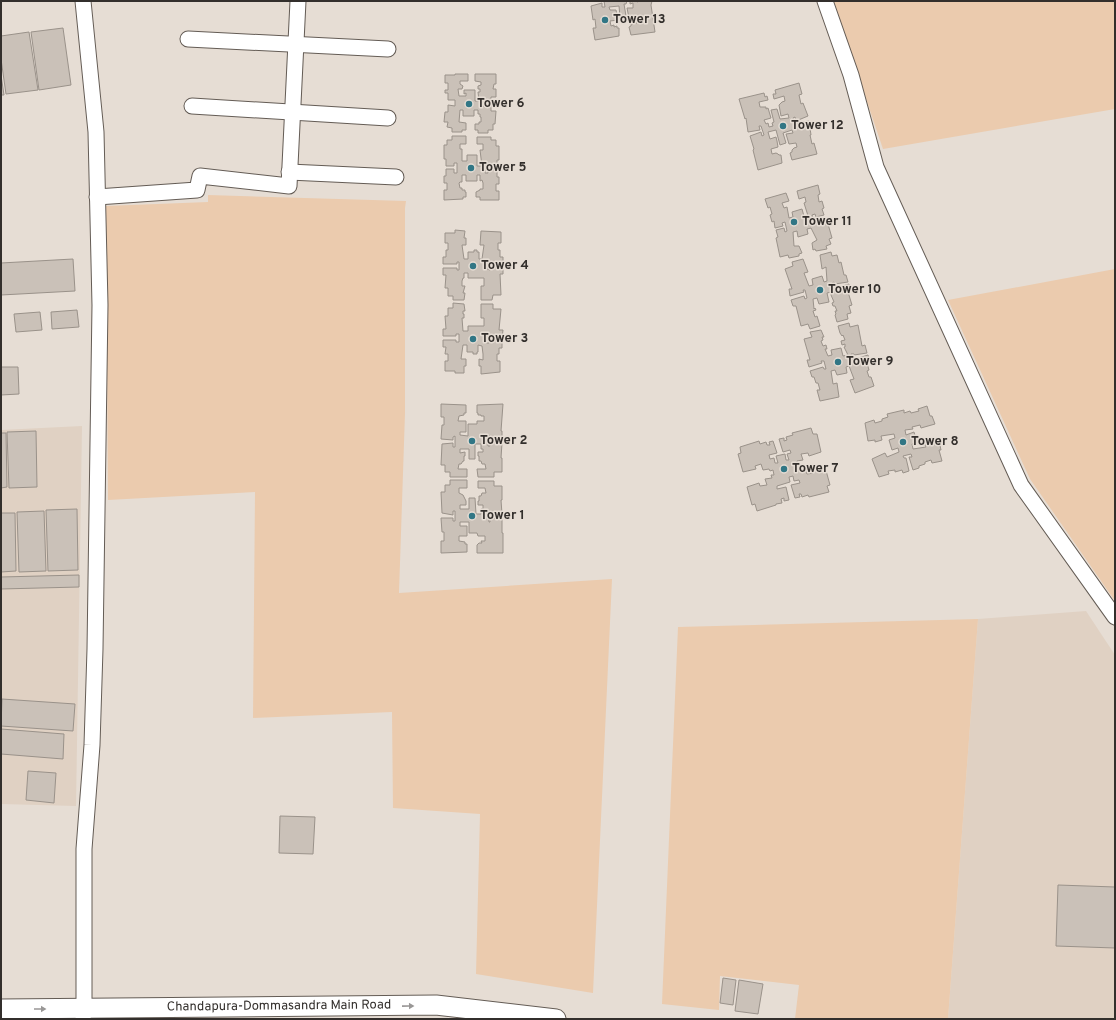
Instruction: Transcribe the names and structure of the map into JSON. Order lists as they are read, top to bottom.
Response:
{
  "streets": {
    "main road": ["Chandapura-Dommasandra Main Road"]
  },
  "one_way": ["Chandapura-Dommasandra Main Road"],
  "places": [
    "Tower 13",
    "Tower 6",
    "Tower 12",
    "Tower 5",
    "Tower 11",
    "Tower 4",
    "Tower 10",
    "Tower 3",
    "Tower 9",
    "Tower 2",
    "Tower 8",
    "Tower 7",
    "Tower 1"
  ]
}
